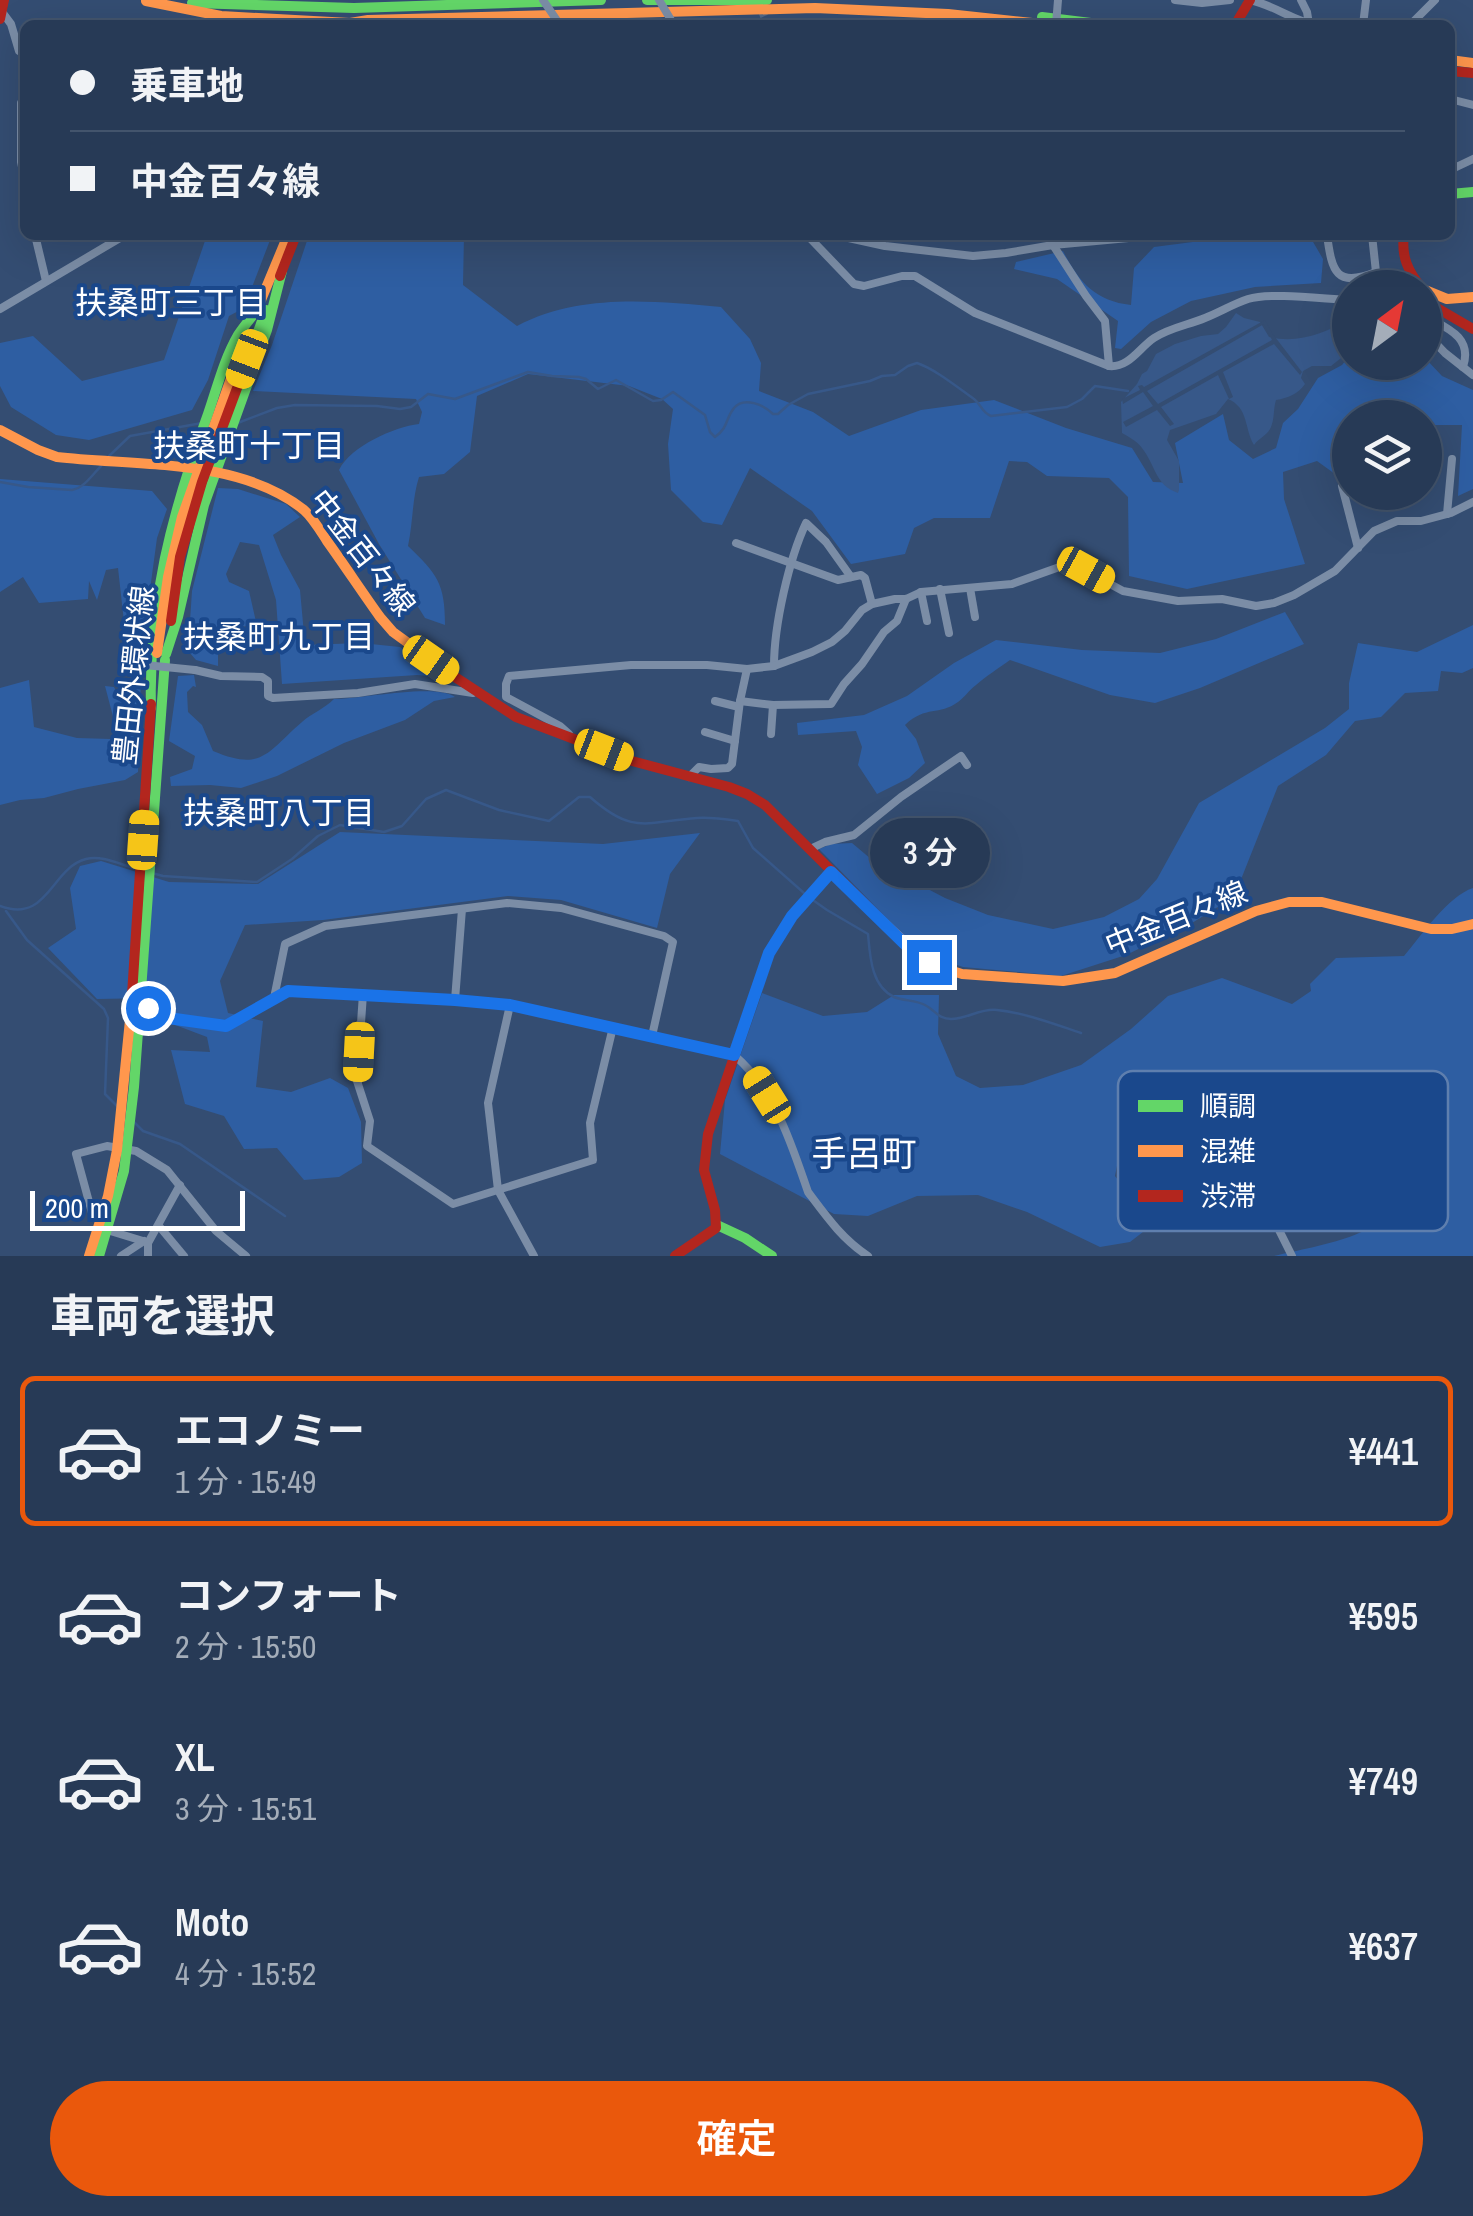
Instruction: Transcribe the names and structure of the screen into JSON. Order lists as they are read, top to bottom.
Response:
{
  "streets": {
    "main road": ["中金百々線", "豊田外環状線"]
  },
  "districts": [
    "扶桑町三丁目",
    "扶桑町十丁目",
    "扶桑町九丁目",
    "扶桑町八丁目",
    "手呂町"
  ],
  "legend": ["順調", "混雑", "渋滞"],
  "scale_bar": "200 m",
  "north": "top right",
  "page": {
    "banner": ["乗車地", "中金百々線"],
    "bubble": "3 分",
    "scale": "200 m",
    "heading": "車両を選択",
    "list": [
      {
        "name": "エコノミー",
        "note": "1 分 · 15:49",
        "value": "¥441"
      },
      {
        "name": "コンフォート",
        "note": "2 分 · 15:50",
        "value": "¥595"
      },
      {
        "name": "XL",
        "note": "3 分 · 15:51",
        "value": "¥749"
      },
      {
        "name": "Moto",
        "note": "4 分 · 15:52",
        "value": "¥637"
      }
    ],
    "buttons": "確定"
  }
}
